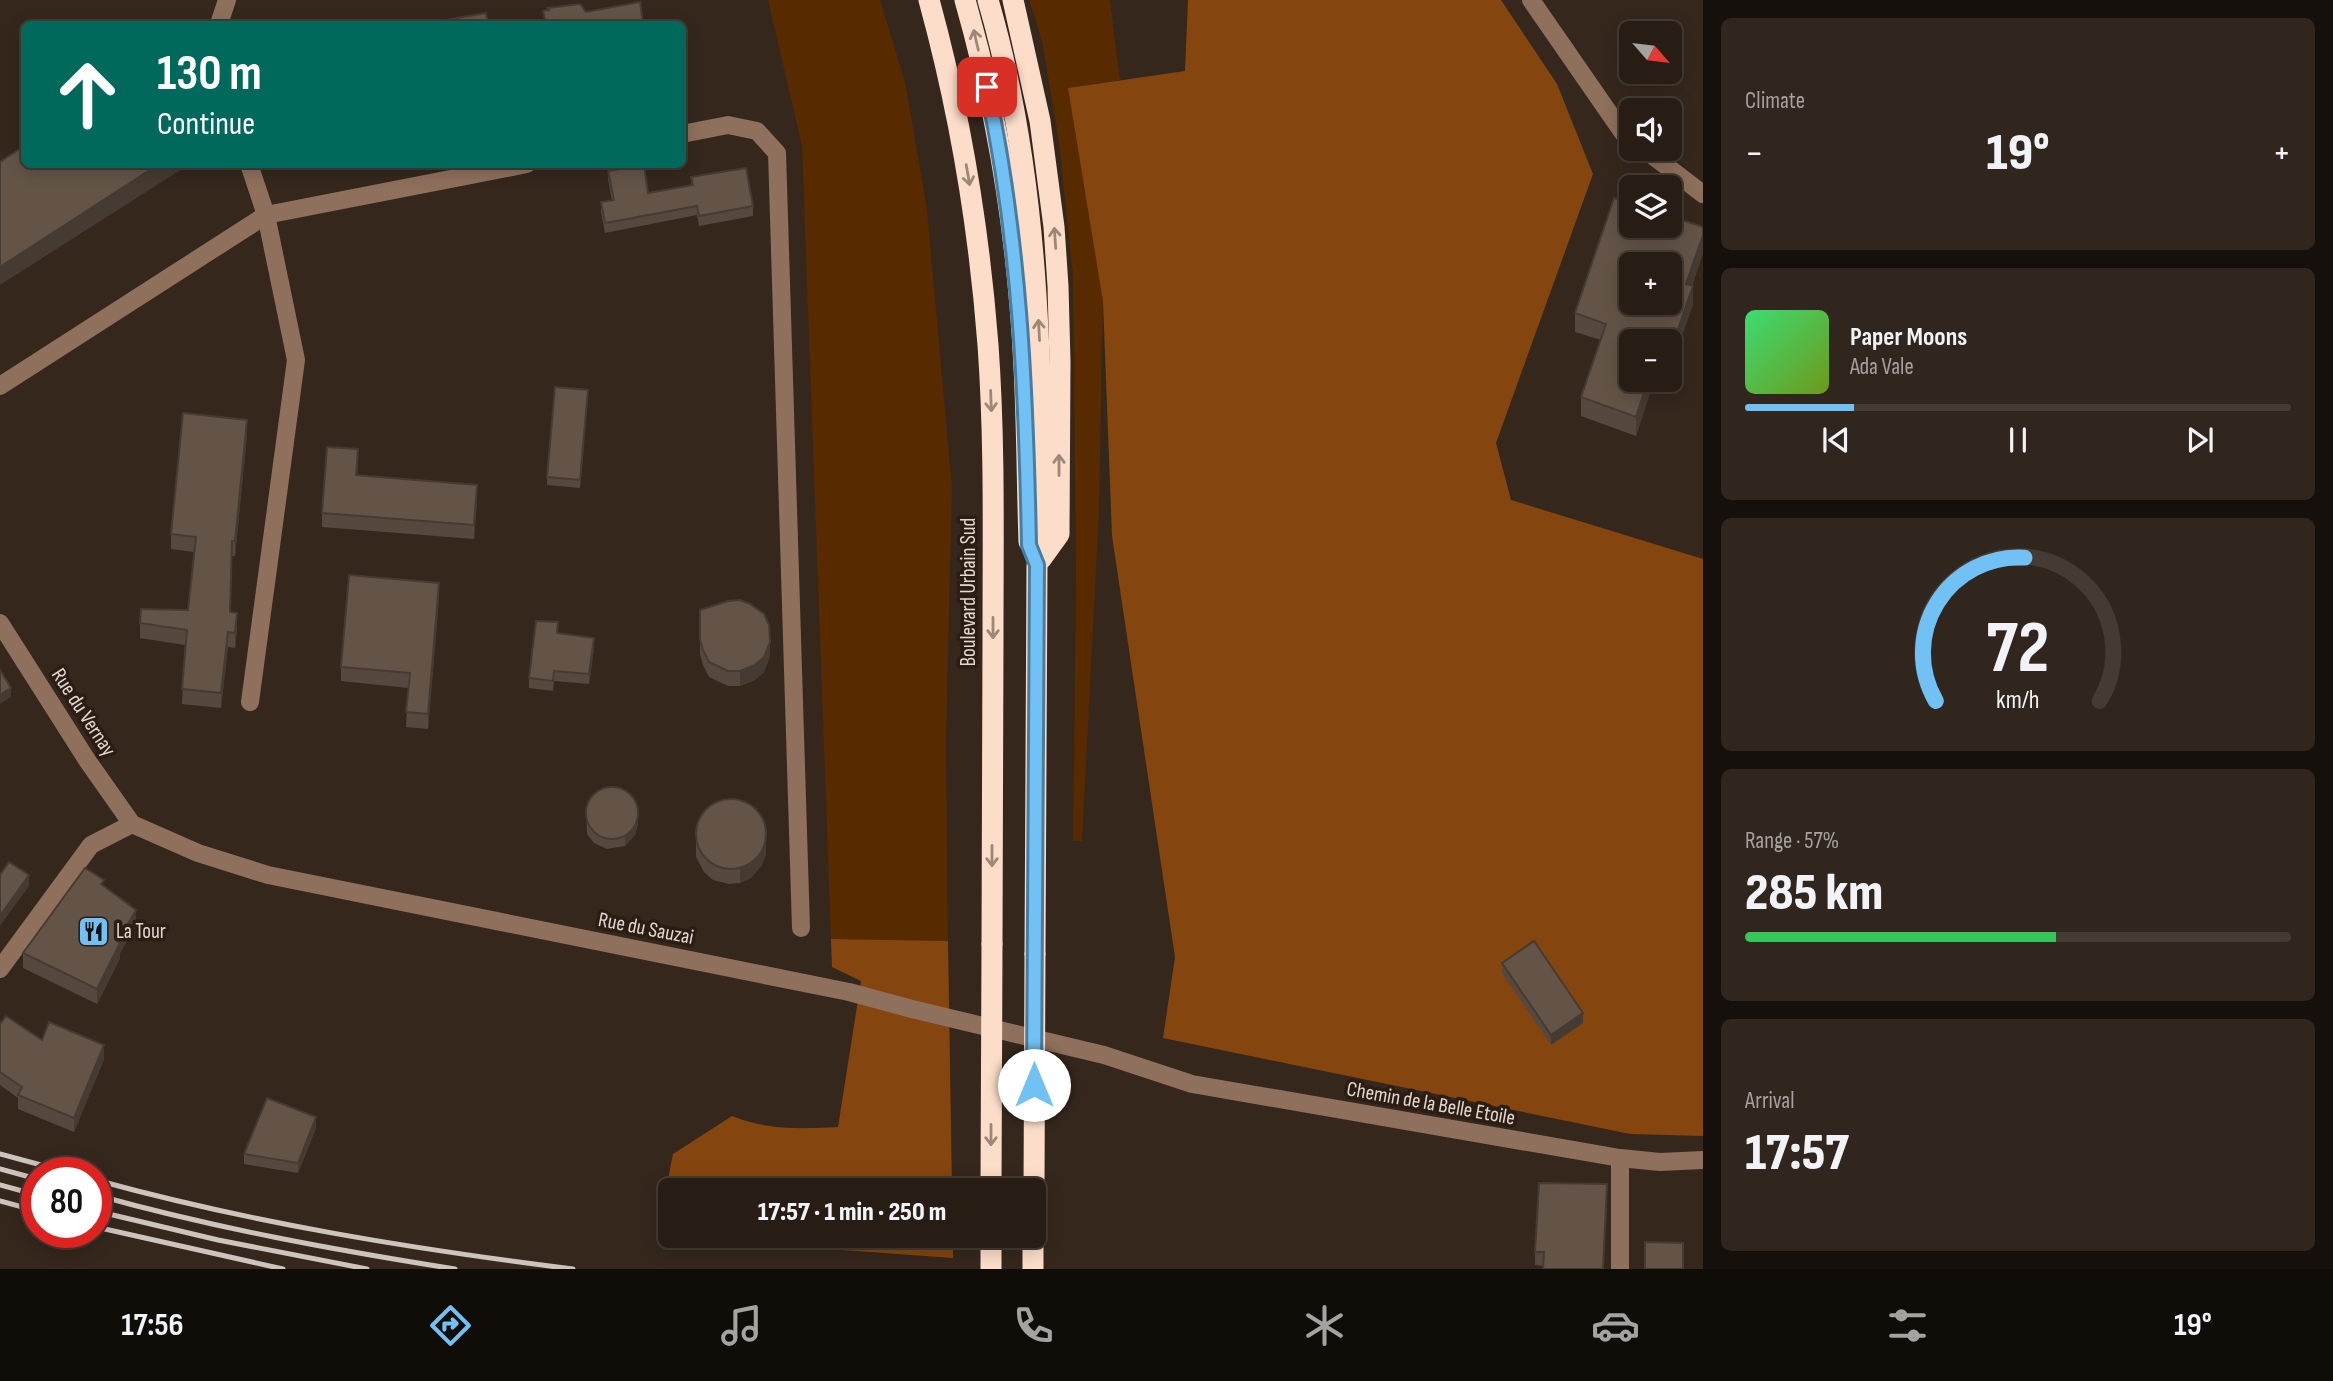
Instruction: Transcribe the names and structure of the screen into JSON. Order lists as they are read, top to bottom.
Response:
{
  "streets": {
    "highway": ["Boulevard Urbain Sud"],
    "street": ["Rue du Vernay", "Rue du Sauzai", "Chemin de la Belle Etoile"]
  },
  "crossings": [
    ["Rue du Vernay", "Rue du Sauzai"],
    ["Rue du Sauzai", "Chemin de la Belle Etoile"]
  ],
  "places": {
    "restaurant": ["La Tour"]
  },
  "north": "bottom right",
  "page": {
    "tile": [
      "Climate",
      ["Range · 57%", "285 km"],
      ["Arrival", "17:57"]
    ],
    "map_buttons": ["+", "−"],
    "turn": ["130 m", "Continue"],
    "heat": ["−", "19°", "+"],
    "song": ["Paper Moons", "Ada Vale"],
    "limit": "80",
    "trip": "17:57 · 1 min · 250 m",
    "tabs": ["17:56", "19°"],
    "gauge": ["72", "km/h"]
  }
}
